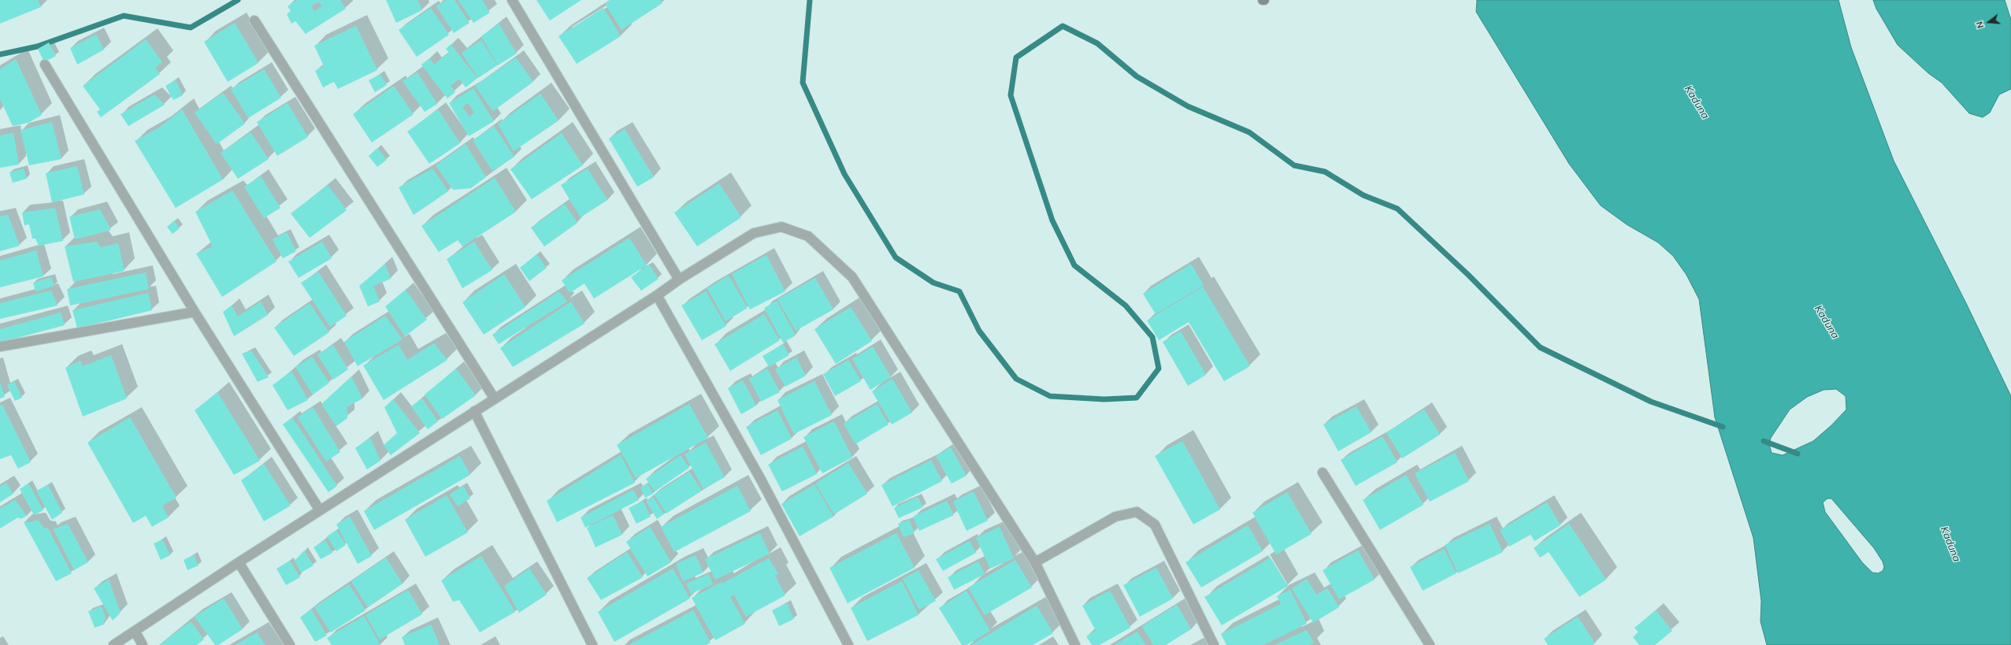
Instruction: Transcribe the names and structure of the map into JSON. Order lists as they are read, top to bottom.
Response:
{
  "water": ["Kaduna"],
  "north": "left"
}
